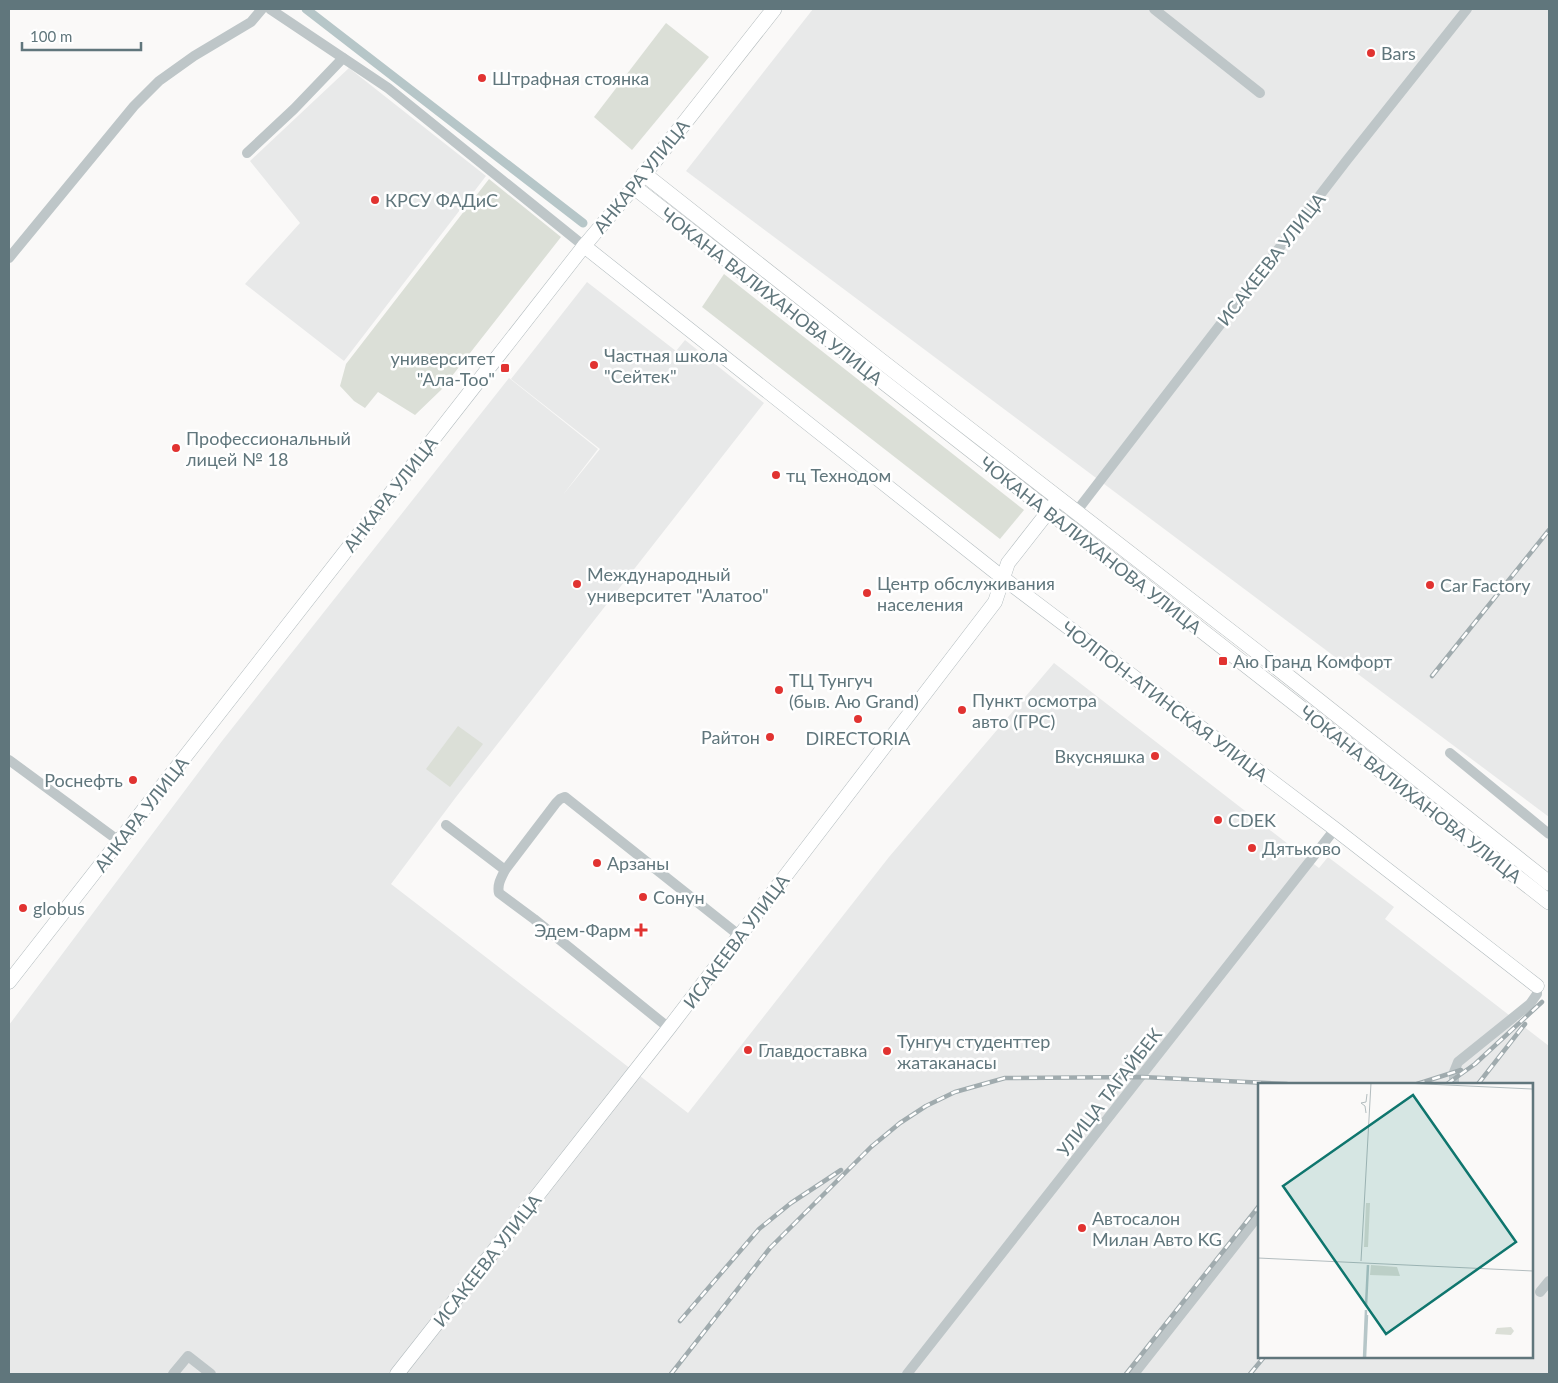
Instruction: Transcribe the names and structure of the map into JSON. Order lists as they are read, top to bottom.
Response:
{
  "streets": {
    "main road": ["АНКАРА УЛИЦА", "ЧОКАНА ВАЛИХАНОВА УЛИЦА"],
    "street": ["ИСАКЕЕВА УЛИЦА", "ЧОЛПОН-АТИНСКАЯ УЛИЦА", "УЛИЦА ТАГАЙБЕК"]
  },
  "crossings": [
    ["АНКАРА УЛИЦА", "ЧОКАНА ВАЛИХАНОВА УЛИЦА"],
    ["АНКАРА УЛИЦА", "ЧОЛПОН-АТИНСКАЯ УЛИЦА"],
    ["ИСАКЕЕВА УЛИЦА", "ЧОКАНА ВАЛИХАНОВА УЛИЦА"],
    ["ИСАКЕЕВА УЛИЦА", "ЧОЛПОН-АТИНСКАЯ УЛИЦА"],
    ["ЧОЛПОН-АТИНСКАЯ УЛИЦА", "УЛИЦА ТАГАЙБЕК"]
  ],
  "places": {
    "other": [
      "Bars",
      "Штрафная стоянка",
      "КРСУ ФАДиС",
      "Частная школа \"Сейтек\"",
      "Профессиональный лицей № 18",
      "тц Технодом",
      "Международный университет \"Алатоо\"",
      "Car Factory",
      "Центр обслуживания населения",
      "ТЦ Тунгуч (быв. Аю Grand)",
      "Пункт осмотра авто (ГРС)",
      "DIRECTORIA",
      "Райтон",
      "Вкусняшка",
      "Роснефть",
      "CDEK",
      "Дятьково",
      "Арзаны",
      "Сонун",
      "globus",
      "Главдоставка",
      "Тунгуч студенттер жатаканасы",
      "Автосалон Милан Авто KG"
    ],
    "transit": ["университет \"Ала-Тоо\"", "Аю Гранд Комфорт"],
    "health": ["Эдем-Фарм"]
  },
  "scale_bar": "100 m"
}
